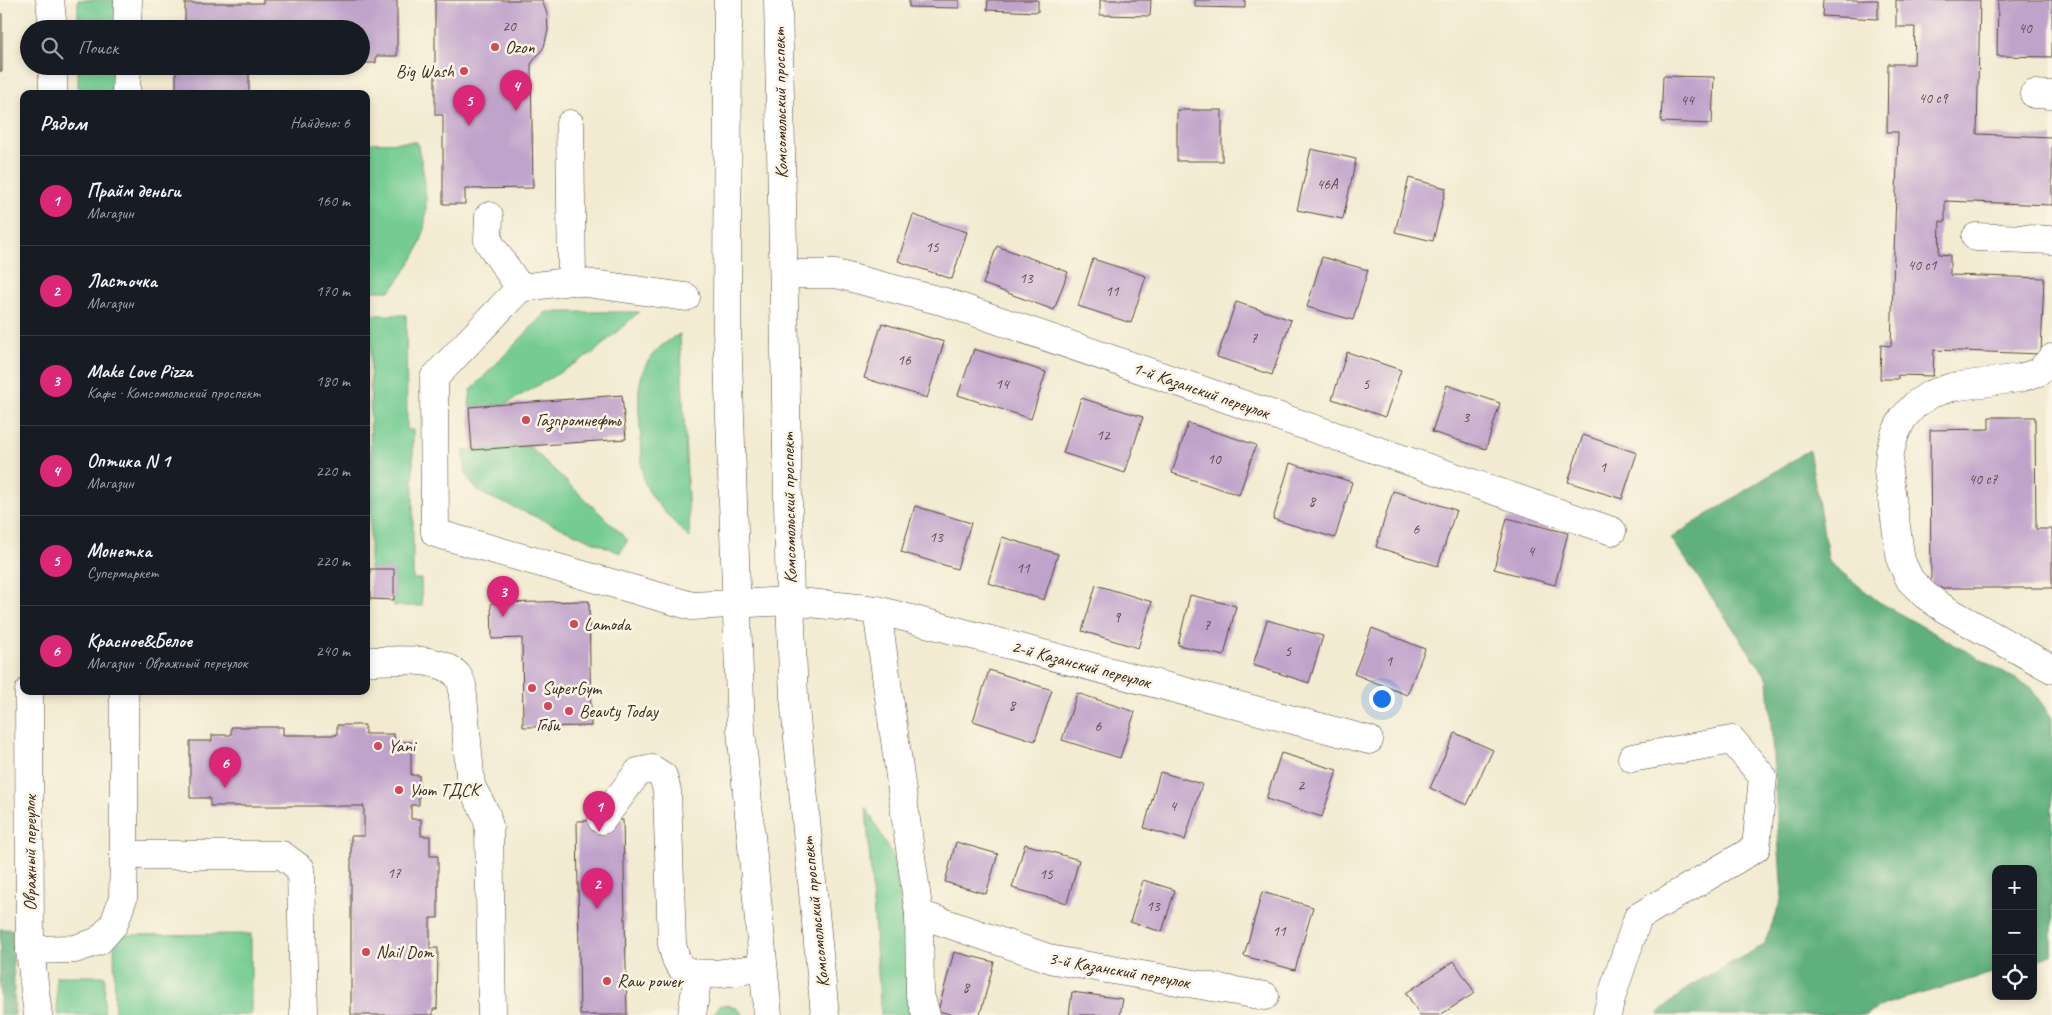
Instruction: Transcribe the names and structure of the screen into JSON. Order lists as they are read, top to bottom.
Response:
{
  "streets": {
    "street": [
      "Комсомольский проспект",
      "1-й Казанский переулок",
      "2-й Казанский переулок",
      "Овражный переулок",
      "3-й Казанский переулок"
    ]
  },
  "crossings": [
    ["Комсомольский проспект", "1-й Казанский переулок"],
    ["Комсомольский проспект", "2-й Казанский переулок"]
  ],
  "places": [
    "Ozon",
    "Big Wash",
    "Газпромнефть",
    "Lamoda",
    "SuperGym",
    "Гоби",
    "Beauty Today",
    "Yani",
    "Уют ТДСК",
    "Nail Dom",
    "Raw power"
  ],
  "house_numbers": [
    "20",
    "40",
    "40 с9",
    "44",
    "46А",
    "15",
    "40 с1",
    "13",
    "11",
    "7",
    "16",
    "14",
    "5",
    "3",
    "12",
    "10",
    "1",
    "40 с7",
    "8",
    "6",
    "13",
    "4",
    "11",
    "9",
    "7",
    "5",
    "1",
    "8",
    "6",
    "2",
    "4",
    "17",
    "15",
    "13",
    "11",
    "8"
  ],
  "page": {
    "search": "Поиск",
    "pins": [
      "4",
      "5",
      "3",
      "6",
      "1",
      "2"
    ],
    "heading": ["Рядом", "Найдено: 6"],
    "list": [
      {
        "mark": "1",
        "name": "Прайм деньги",
        "note": "Магазин",
        "value": "160 m"
      },
      {
        "mark": "2",
        "name": "Ласточка",
        "note": "Магазин",
        "value": "170 m"
      },
      {
        "mark": "3",
        "name": "Make Love Pizza",
        "note": "Кафе · Комсомольский проспект",
        "value": "180 m"
      },
      {
        "mark": "4",
        "name": "Оптика N 1",
        "note": "Магазин",
        "value": "220 m"
      },
      {
        "mark": "5",
        "name": "Монетка",
        "note": "Супермаркет",
        "value": "220 m"
      },
      {
        "mark": "6",
        "name": "Красное&Белое",
        "note": "Магазин · Овражный переулок",
        "value": "240 m"
      }
    ],
    "map_buttons": ["+", "−"]
  }
}
